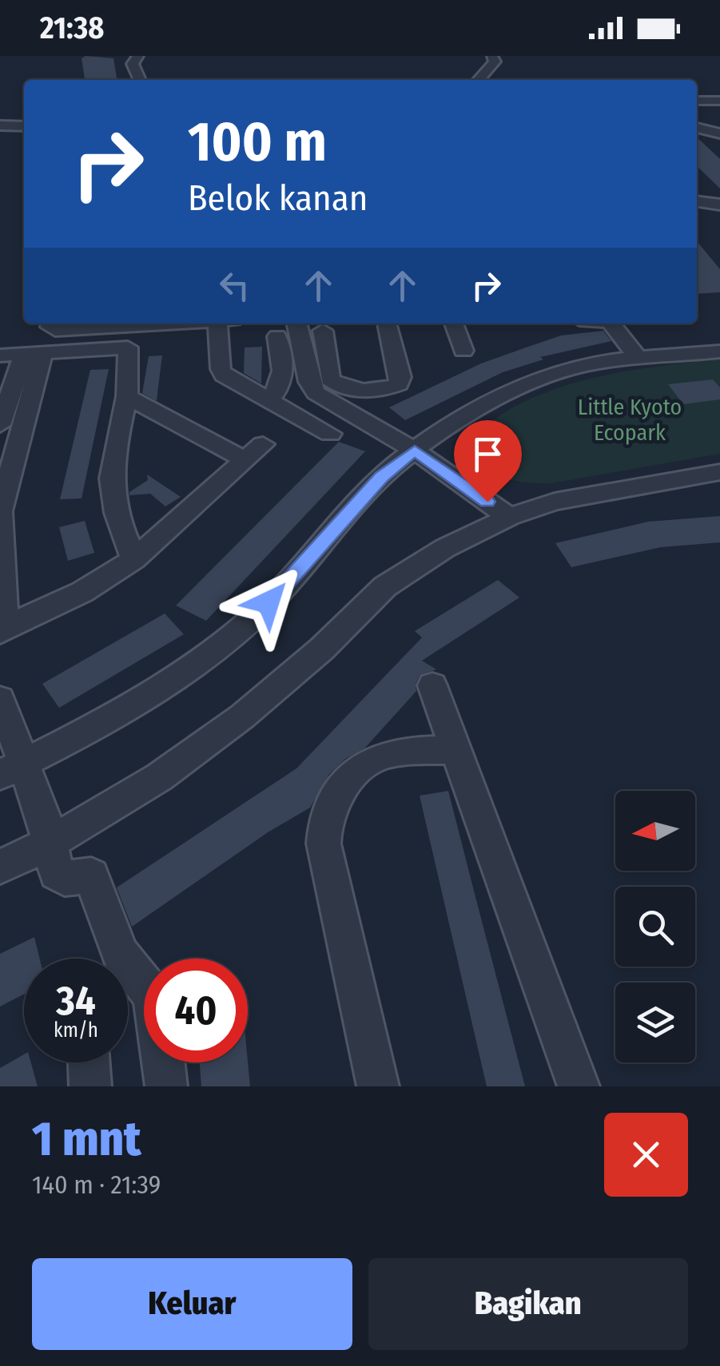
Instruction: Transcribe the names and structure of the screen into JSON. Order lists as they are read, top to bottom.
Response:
{
  "parks": ["Little Kyoto Ecopark"],
  "north": "left",
  "page": {
    "status": "21:38",
    "turn": ["100 m", "Belok kanan"],
    "speed": "34 km/h",
    "limit": "40",
    "heading": ["1 mnt", "140 m · 21:39"],
    "buttons": ["Keluar", "Bagikan"]
  }
}
